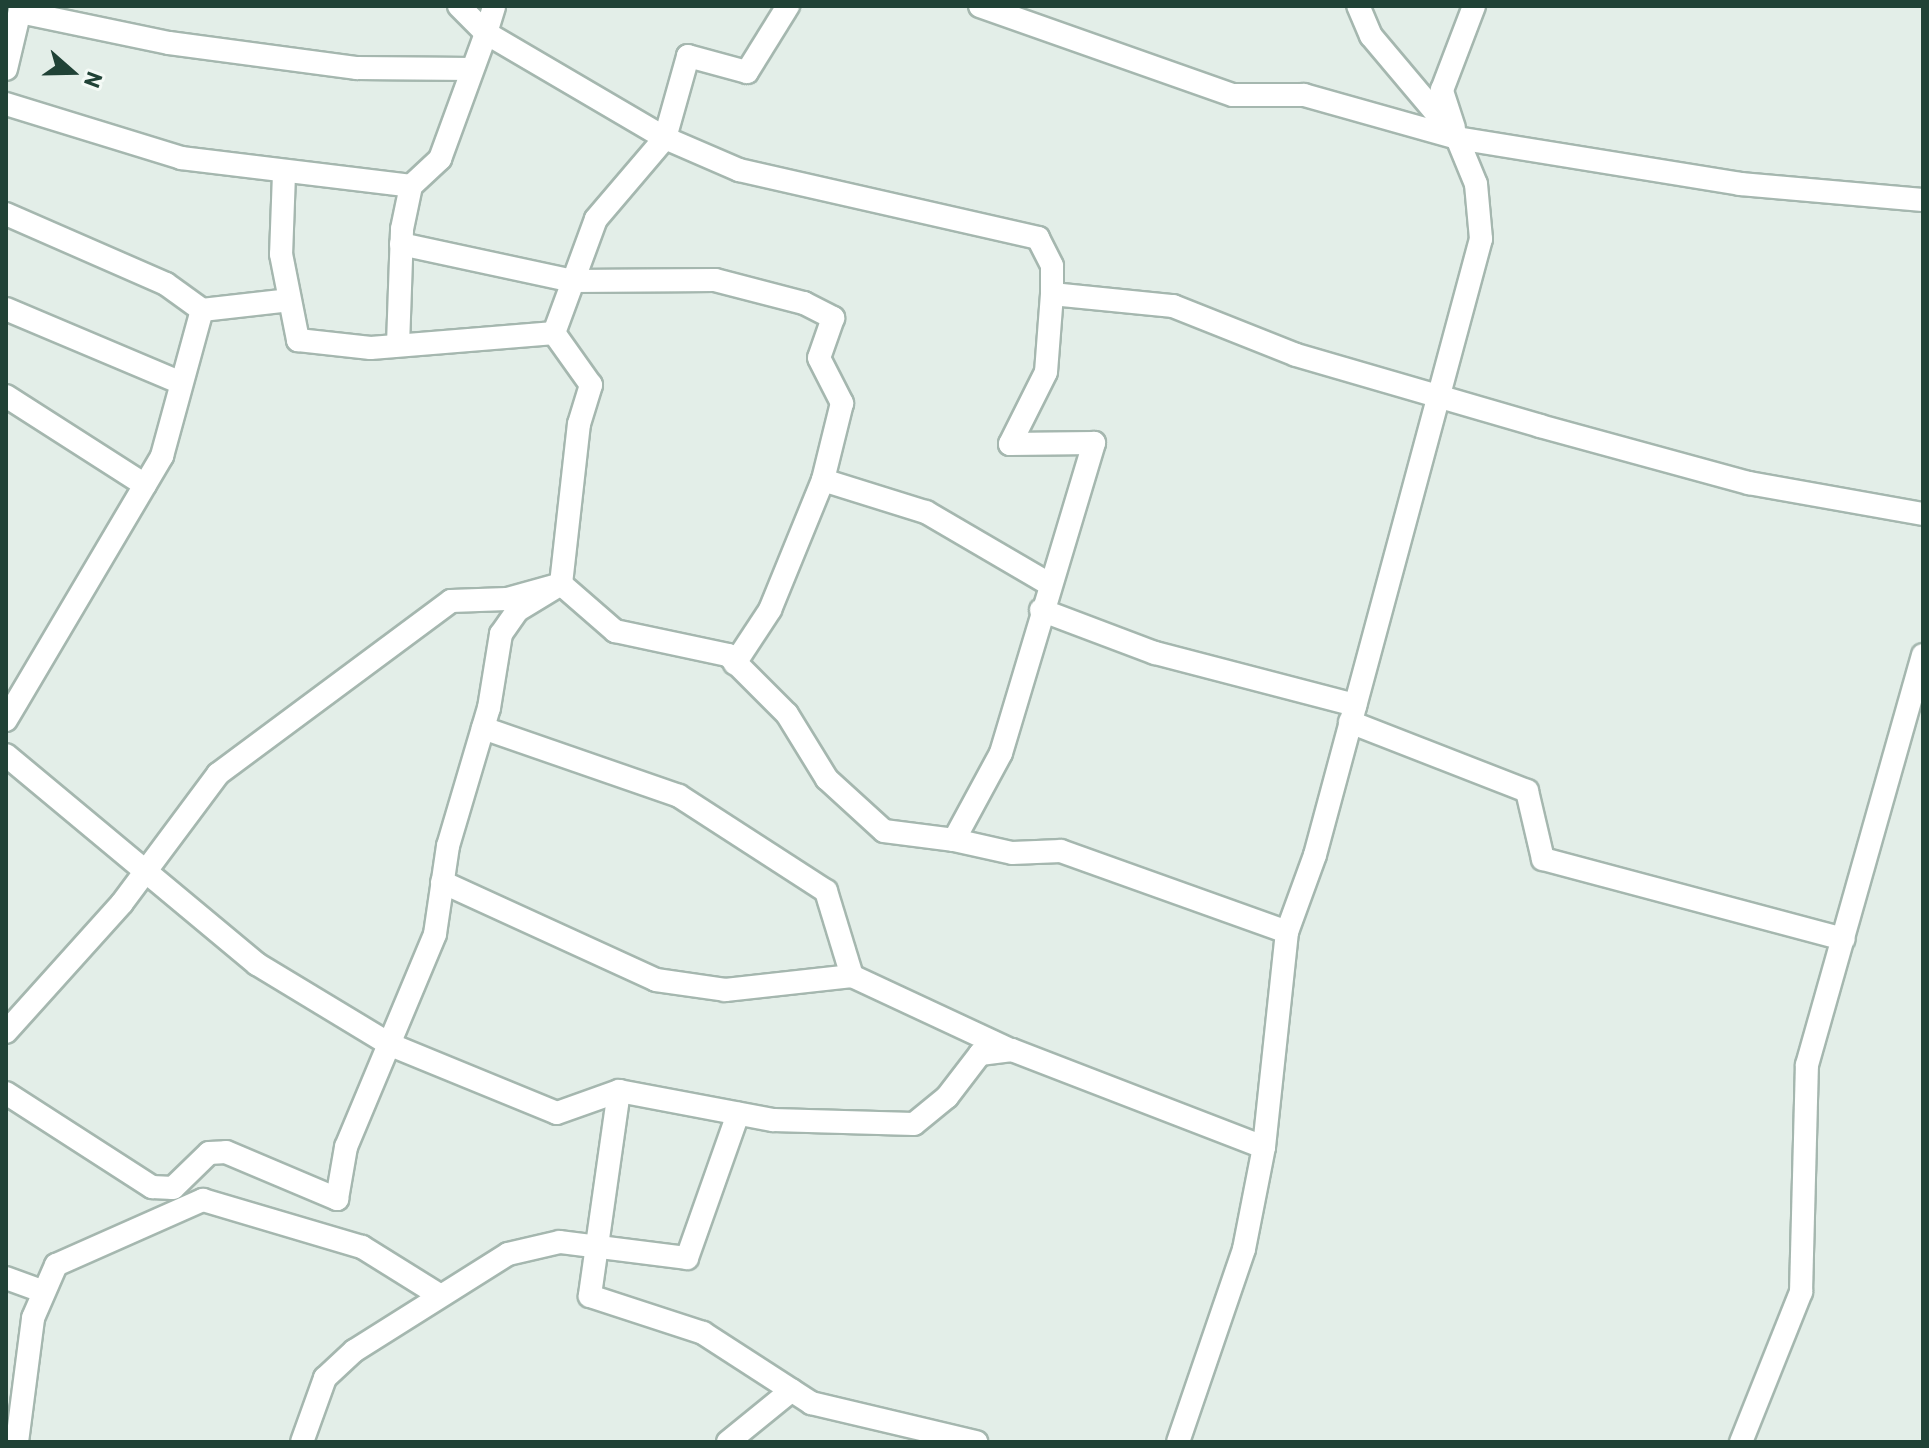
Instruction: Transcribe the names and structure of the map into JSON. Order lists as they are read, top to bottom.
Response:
{
  "north": "right"
}
